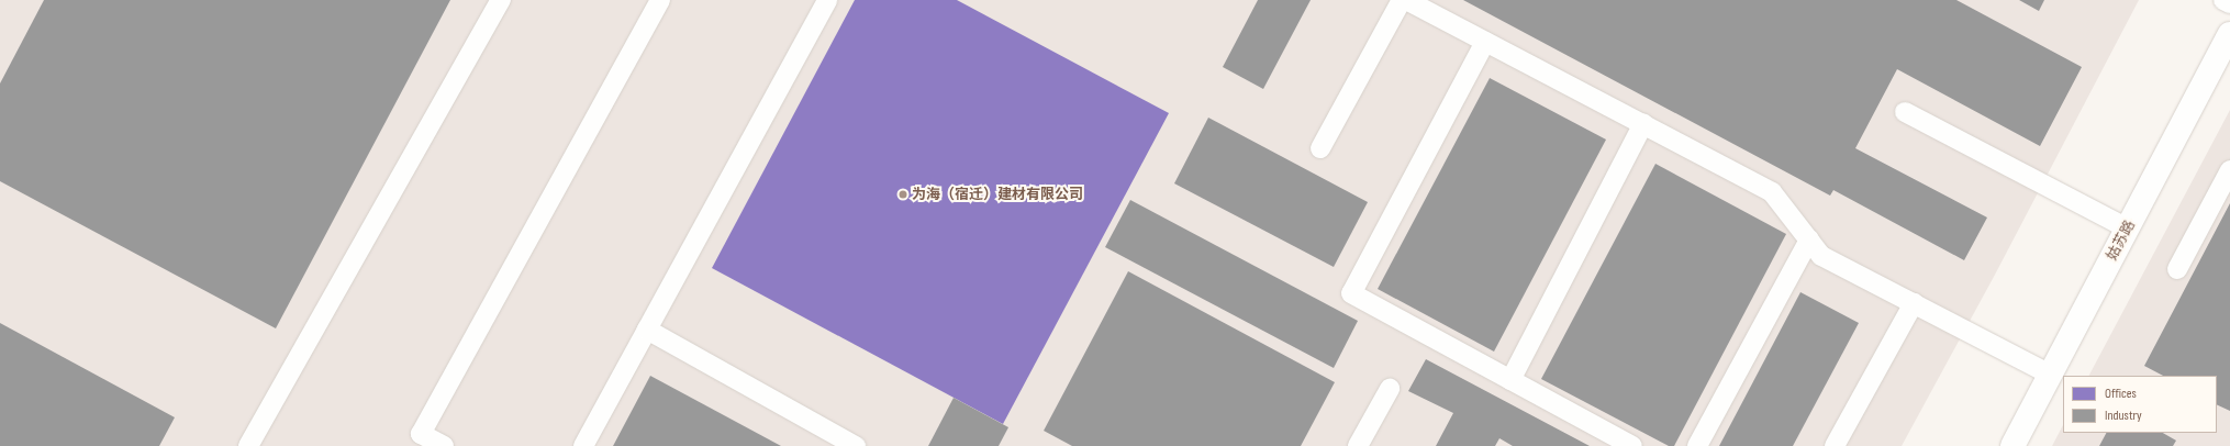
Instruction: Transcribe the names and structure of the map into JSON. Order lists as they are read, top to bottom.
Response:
{
  "streets": {
    "street": ["姑苏路"]
  },
  "places": ["为海（宿迁）建材有限公司"],
  "legend": ["Offices", "Industry"]
}
